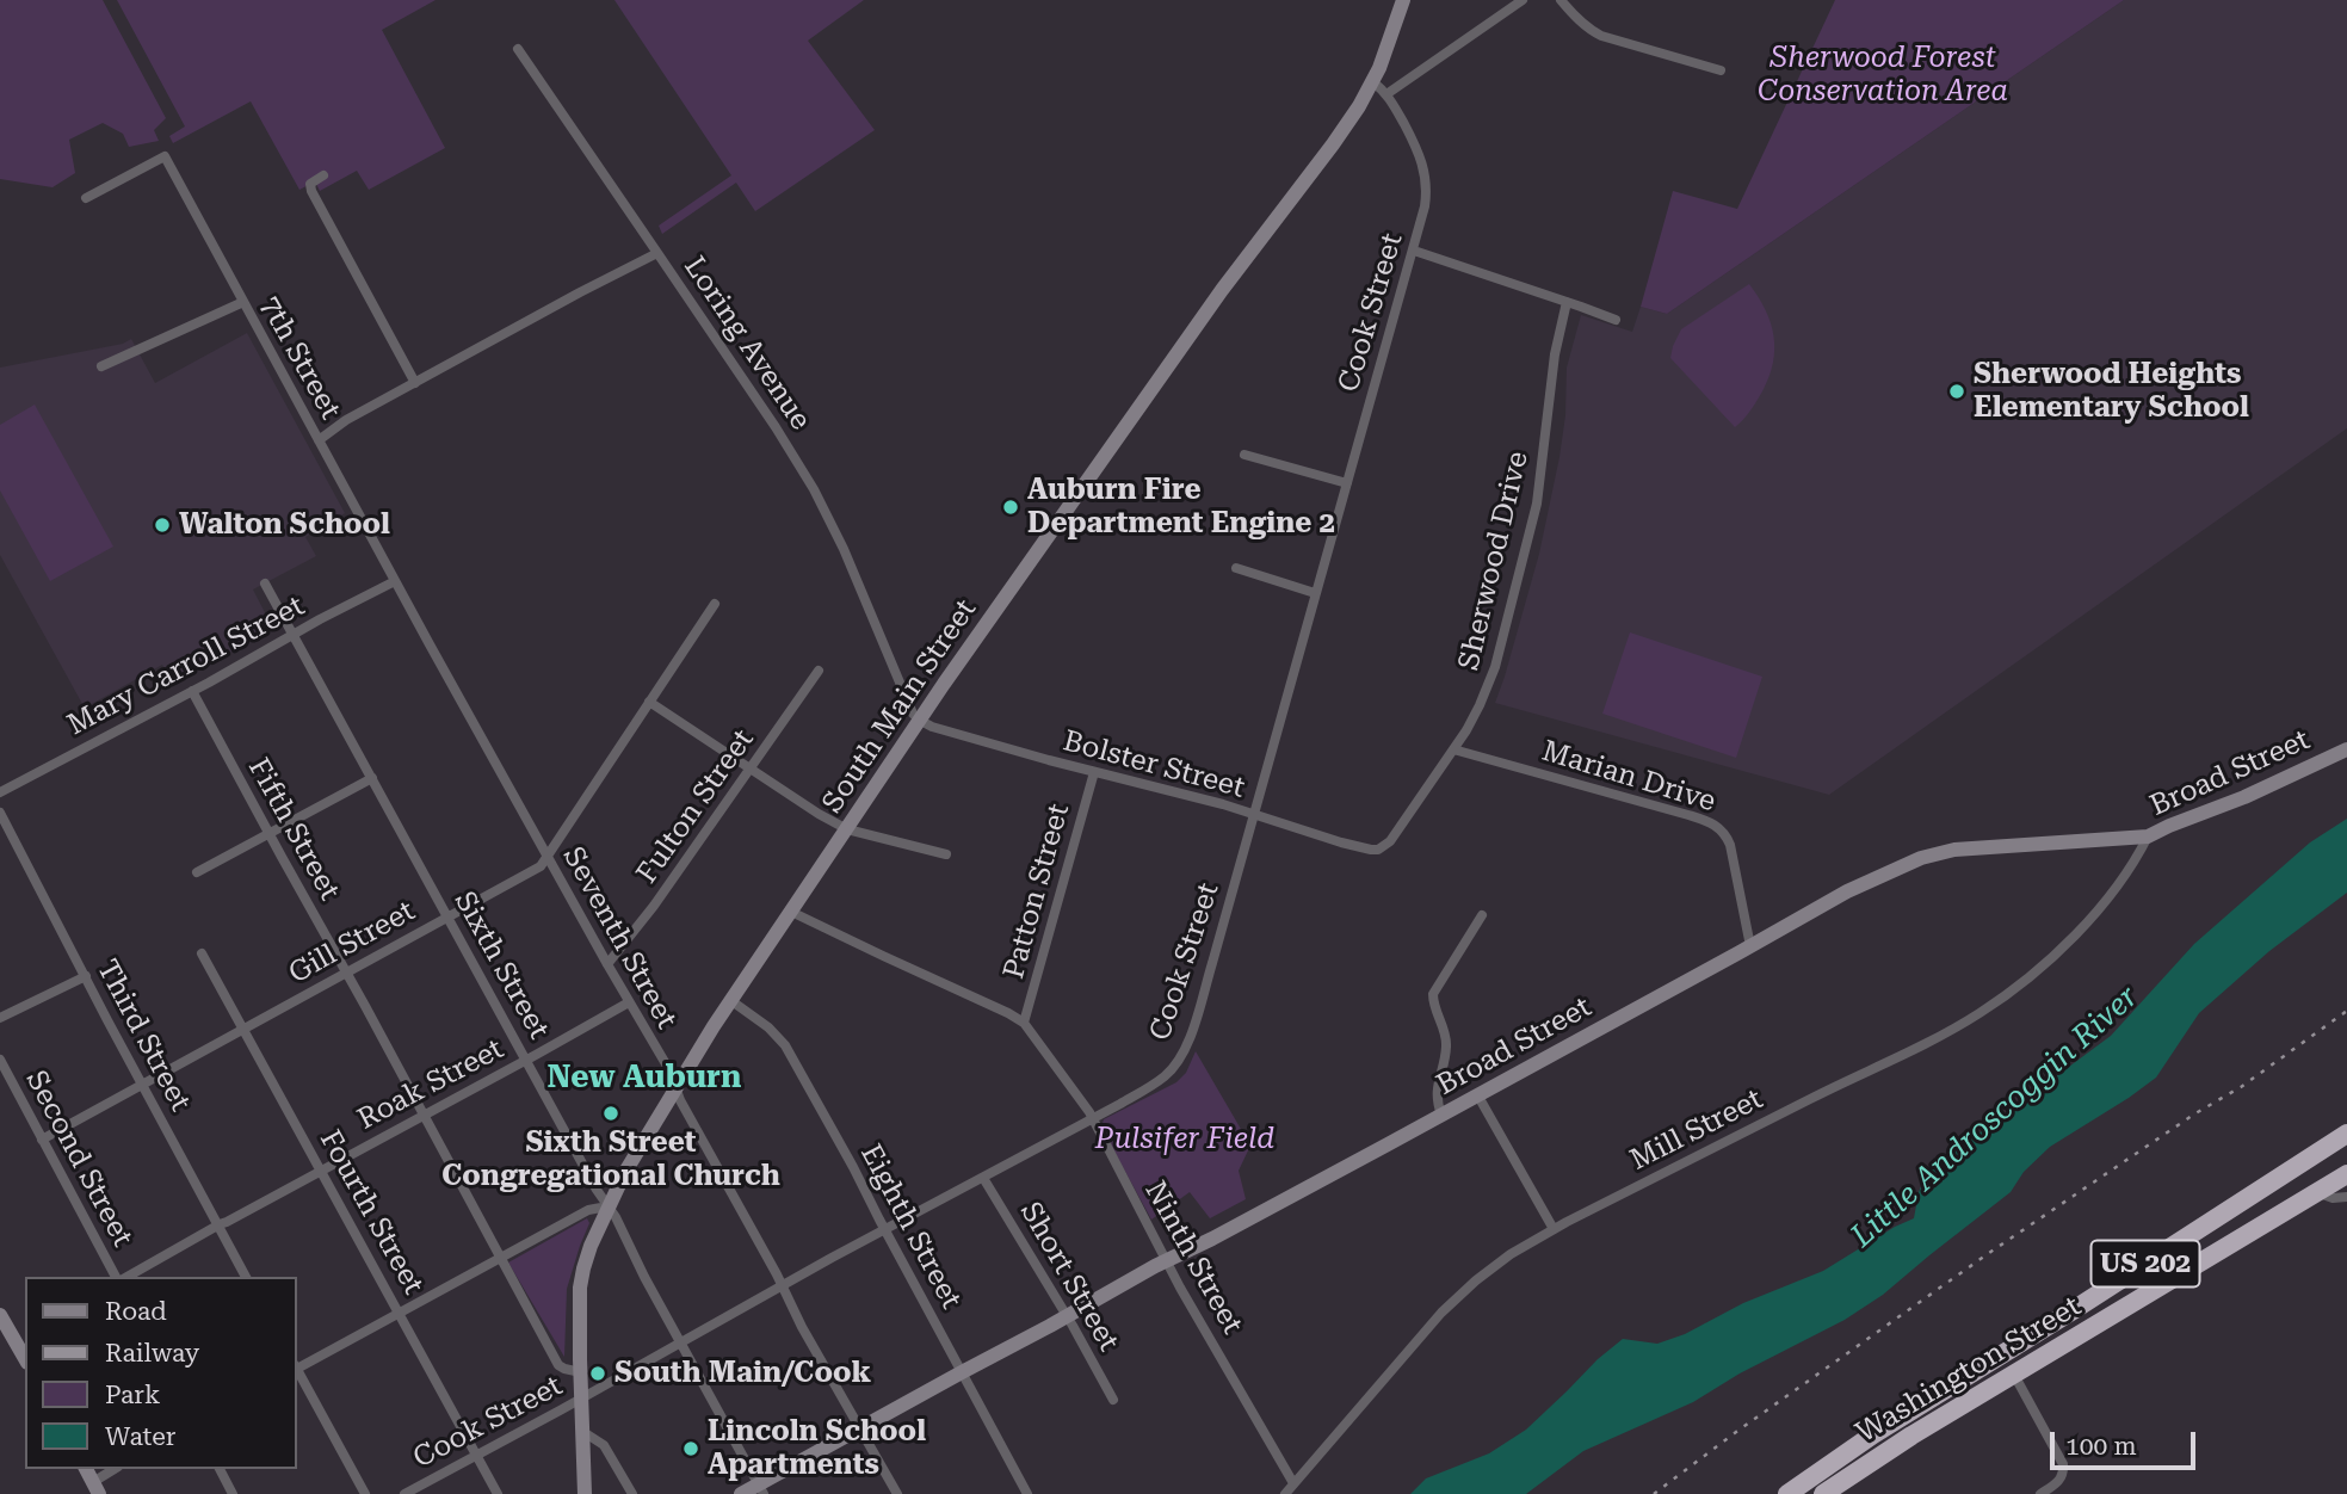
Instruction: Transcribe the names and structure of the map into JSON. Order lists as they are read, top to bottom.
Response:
{
  "streets": {
    "highway": ["US 202", "Washington Street"],
    "street": [
      "Cook Street",
      "Loring Avenue",
      "7th Street",
      "Sherwood Drive",
      "Mary Carroll Street",
      "South Main Street",
      "Bolster Street",
      "Broad Street",
      "Marian Drive",
      "Fulton Street",
      "Fifth Street",
      "Patton Street",
      "Seventh Street",
      "Gill Street",
      "Sixth Street",
      "Third Street",
      "Roak Street",
      "Mill Street",
      "Second Street",
      "Fourth Street",
      "Eighth Street",
      "Ninth Street",
      "Short Street"
    ]
  },
  "crossings": [
    ["Cook Street", "South Main Street"],
    ["Cook Street", "Bolster Street"],
    ["Cook Street", "Seventh Street"],
    ["Cook Street", "Sixth Street"],
    ["Cook Street", "Fourth Street"],
    ["Cook Street", "Eighth Street"],
    ["Cook Street", "Ninth Street"],
    ["Cook Street", "Short Street"],
    ["Loring Avenue", "7th Street"],
    ["Loring Avenue", "South Main Street"],
    ["Loring Avenue", "Bolster Street"],
    ["7th Street", "Mary Carroll Street"],
    ["7th Street", "Seventh Street"],
    ["Sherwood Drive", "Bolster Street"],
    ["Sherwood Drive", "Marian Drive"],
    ["Mary Carroll Street", "Fifth Street"],
    ["Mary Carroll Street", "Seventh Street"],
    ["Mary Carroll Street", "Sixth Street"],
    ["South Main Street", "Bolster Street"],
    ["South Main Street", "Fifth Street"],
    ["South Main Street", "Seventh Street"],
    ["South Main Street", "Sixth Street"],
    ["South Main Street", "Eighth Street"],
    ["South Main Street", "Ninth Street"],
    ["Bolster Street", "Patton Street"],
    ["Broad Street", "Marian Drive"],
    ["Broad Street", "Seventh Street"],
    ["Broad Street", "Sixth Street"],
    ["Broad Street", "Mill Street"],
    ["Broad Street", "Eighth Street"],
    ["Broad Street", "Ninth Street"],
    ["Broad Street", "Short Street"],
    ["Fulton Street", "Seventh Street"],
    ["Fifth Street", "Gill Street"],
    ["Fifth Street", "Roak Street"],
    ["Patton Street", "Ninth Street"],
    ["Seventh Street", "Gill Street"],
    ["Seventh Street", "Roak Street"],
    ["Gill Street", "Sixth Street"],
    ["Gill Street", "Third Street"],
    ["Gill Street", "Second Street"],
    ["Gill Street", "Fourth Street"],
    ["Sixth Street", "Roak Street"],
    ["Third Street", "Roak Street"],
    ["Roak Street", "Fourth Street"],
    ["Mill Street", "Ninth Street"],
    ["US 202", "Washington Street"]
  ],
  "districts": ["New Auburn"],
  "water": ["Little Androscoggin River"],
  "parks": ["Sherwood Forest Conservation Area", "Pulsifer Field"],
  "places": [
    "Sherwood Heights Elementary School",
    "Auburn Fire Department Engine 2",
    "Walton School",
    "Sixth Street Congregational Church",
    "South Main/Cook",
    "Lincoln School Apartments"
  ],
  "legend": [
    "Road",
    "Railway",
    "Park",
    "Water"
  ],
  "scale_bar": "100 m"
}
